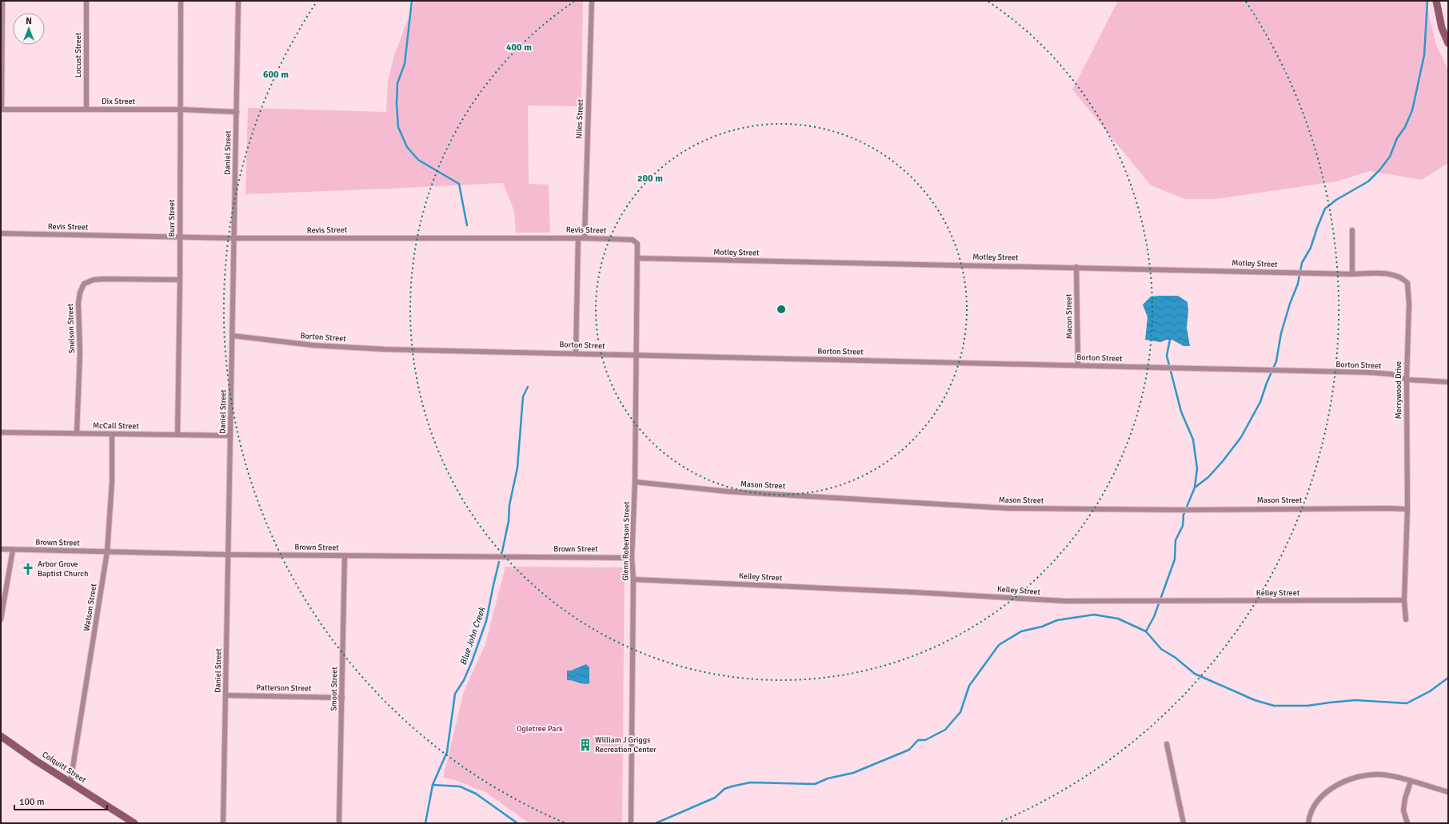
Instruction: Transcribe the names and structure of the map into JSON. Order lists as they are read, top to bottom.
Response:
{
  "streets": {
    "street": [
      "Locust Street",
      "Dix Street",
      "Niles Street",
      "Daniel Street",
      "Burr Street",
      "Revis Street",
      "Motley Street",
      "Macon Street",
      "Snelson Street",
      "Borton Street",
      "Merrywood Drive",
      "McCall Street",
      "Mason Street",
      "Glenn Robertson Street",
      "Brown Street",
      "Kelley Street",
      "Watson Street",
      "Patterson Street",
      "Smoot Street",
      "Colquitt Street"
    ]
  },
  "crossings": [
    ["Locust Street", "Dix Street"],
    ["Dix Street", "Daniel Street"],
    ["Dix Street", "Burr Street"],
    ["Niles Street", "Revis Street"],
    ["Daniel Street", "Revis Street"],
    ["Daniel Street", "Borton Street"],
    ["Daniel Street", "McCall Street"],
    ["Daniel Street", "Brown Street"],
    ["Daniel Street", "Patterson Street"],
    ["Burr Street", "Revis Street"],
    ["Burr Street", "Snelson Street"],
    ["Burr Street", "McCall Street"],
    ["Revis Street", "Motley Street"],
    ["Revis Street", "Glenn Robertson Street"],
    ["Motley Street", "Macon Street"],
    ["Motley Street", "Merrywood Drive"],
    ["Motley Street", "Glenn Robertson Street"],
    ["Macon Street", "Borton Street"],
    ["Snelson Street", "McCall Street"],
    ["Borton Street", "Merrywood Drive"],
    ["Borton Street", "Glenn Robertson Street"],
    ["Merrywood Drive", "Mason Street"],
    ["Merrywood Drive", "Kelley Street"],
    ["McCall Street", "Watson Street"],
    ["Mason Street", "Glenn Robertson Street"],
    ["Glenn Robertson Street", "Brown Street"],
    ["Glenn Robertson Street", "Kelley Street"],
    ["Brown Street", "Watson Street"],
    ["Brown Street", "Smoot Street"],
    ["Watson Street", "Colquitt Street"],
    ["Patterson Street", "Smoot Street"]
  ],
  "water": ["Blue John Creek"],
  "parks": ["Ogletree Park"],
  "places": {
    "church": ["Arbor Grove Baptist Church"],
    "building": ["William J Griggs Recreation Center"]
  },
  "scale_bar": "100 m",
  "north": "top",
  "rings": ["400 m", "600 m", "200 m"]
}
